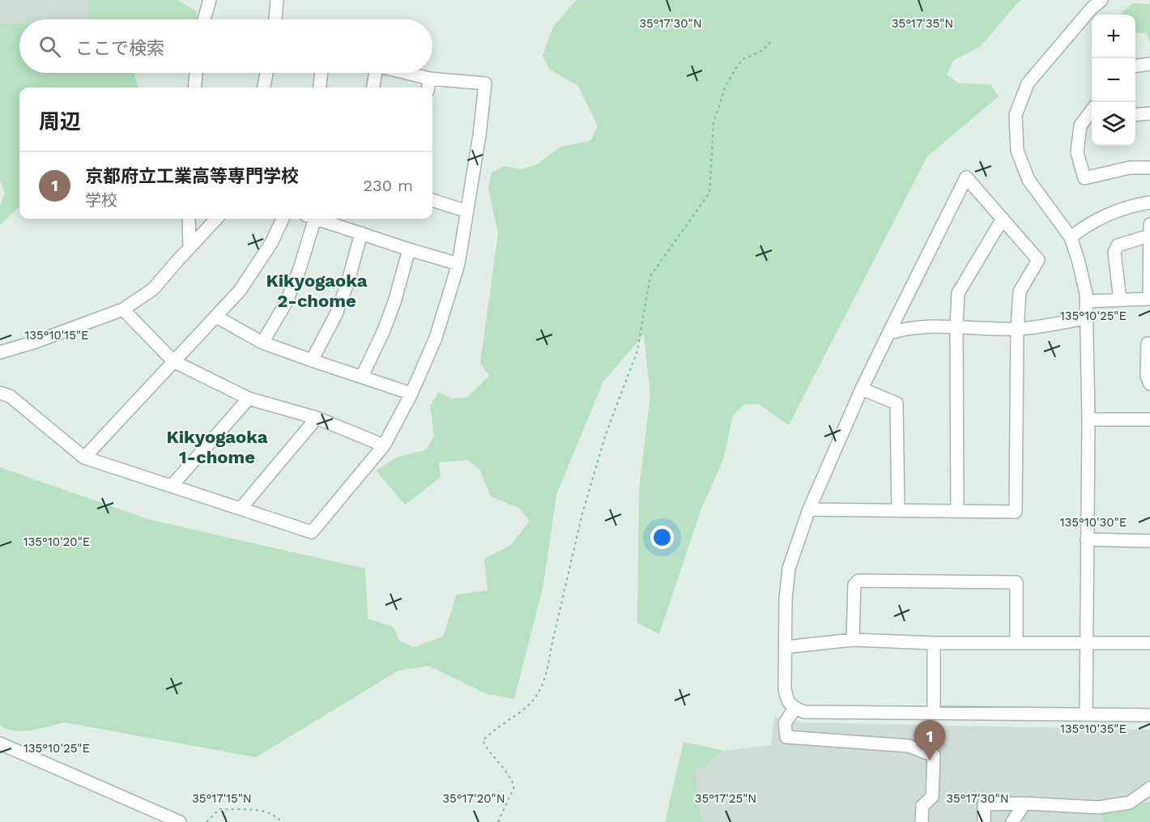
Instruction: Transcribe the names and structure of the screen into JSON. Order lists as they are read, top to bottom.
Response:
{
  "districts": ["Kikyogaoka 2-chome", "Kikyogaoka 1-chome"],
  "page": {
    "map_buttons": ["+", "−"],
    "search": "ここで検索",
    "heading": "周辺",
    "list": [
      {
        "mark": "1",
        "name": "京都府立工業高等専門学校",
        "note": "学校",
        "value": "230 m"
      }
    ],
    "pins": "1"
  },
  "coordinates": [
    "35°17'30\"N",
    "35°17'35\"N",
    "135°10'25\"E",
    "135°10'15\"E",
    "135°10'30\"E",
    "135°10'20\"E",
    "135°10'35\"E",
    "35°17'15\"N",
    "35°17'20\"N",
    "35°17'25\"N"
  ]
}
